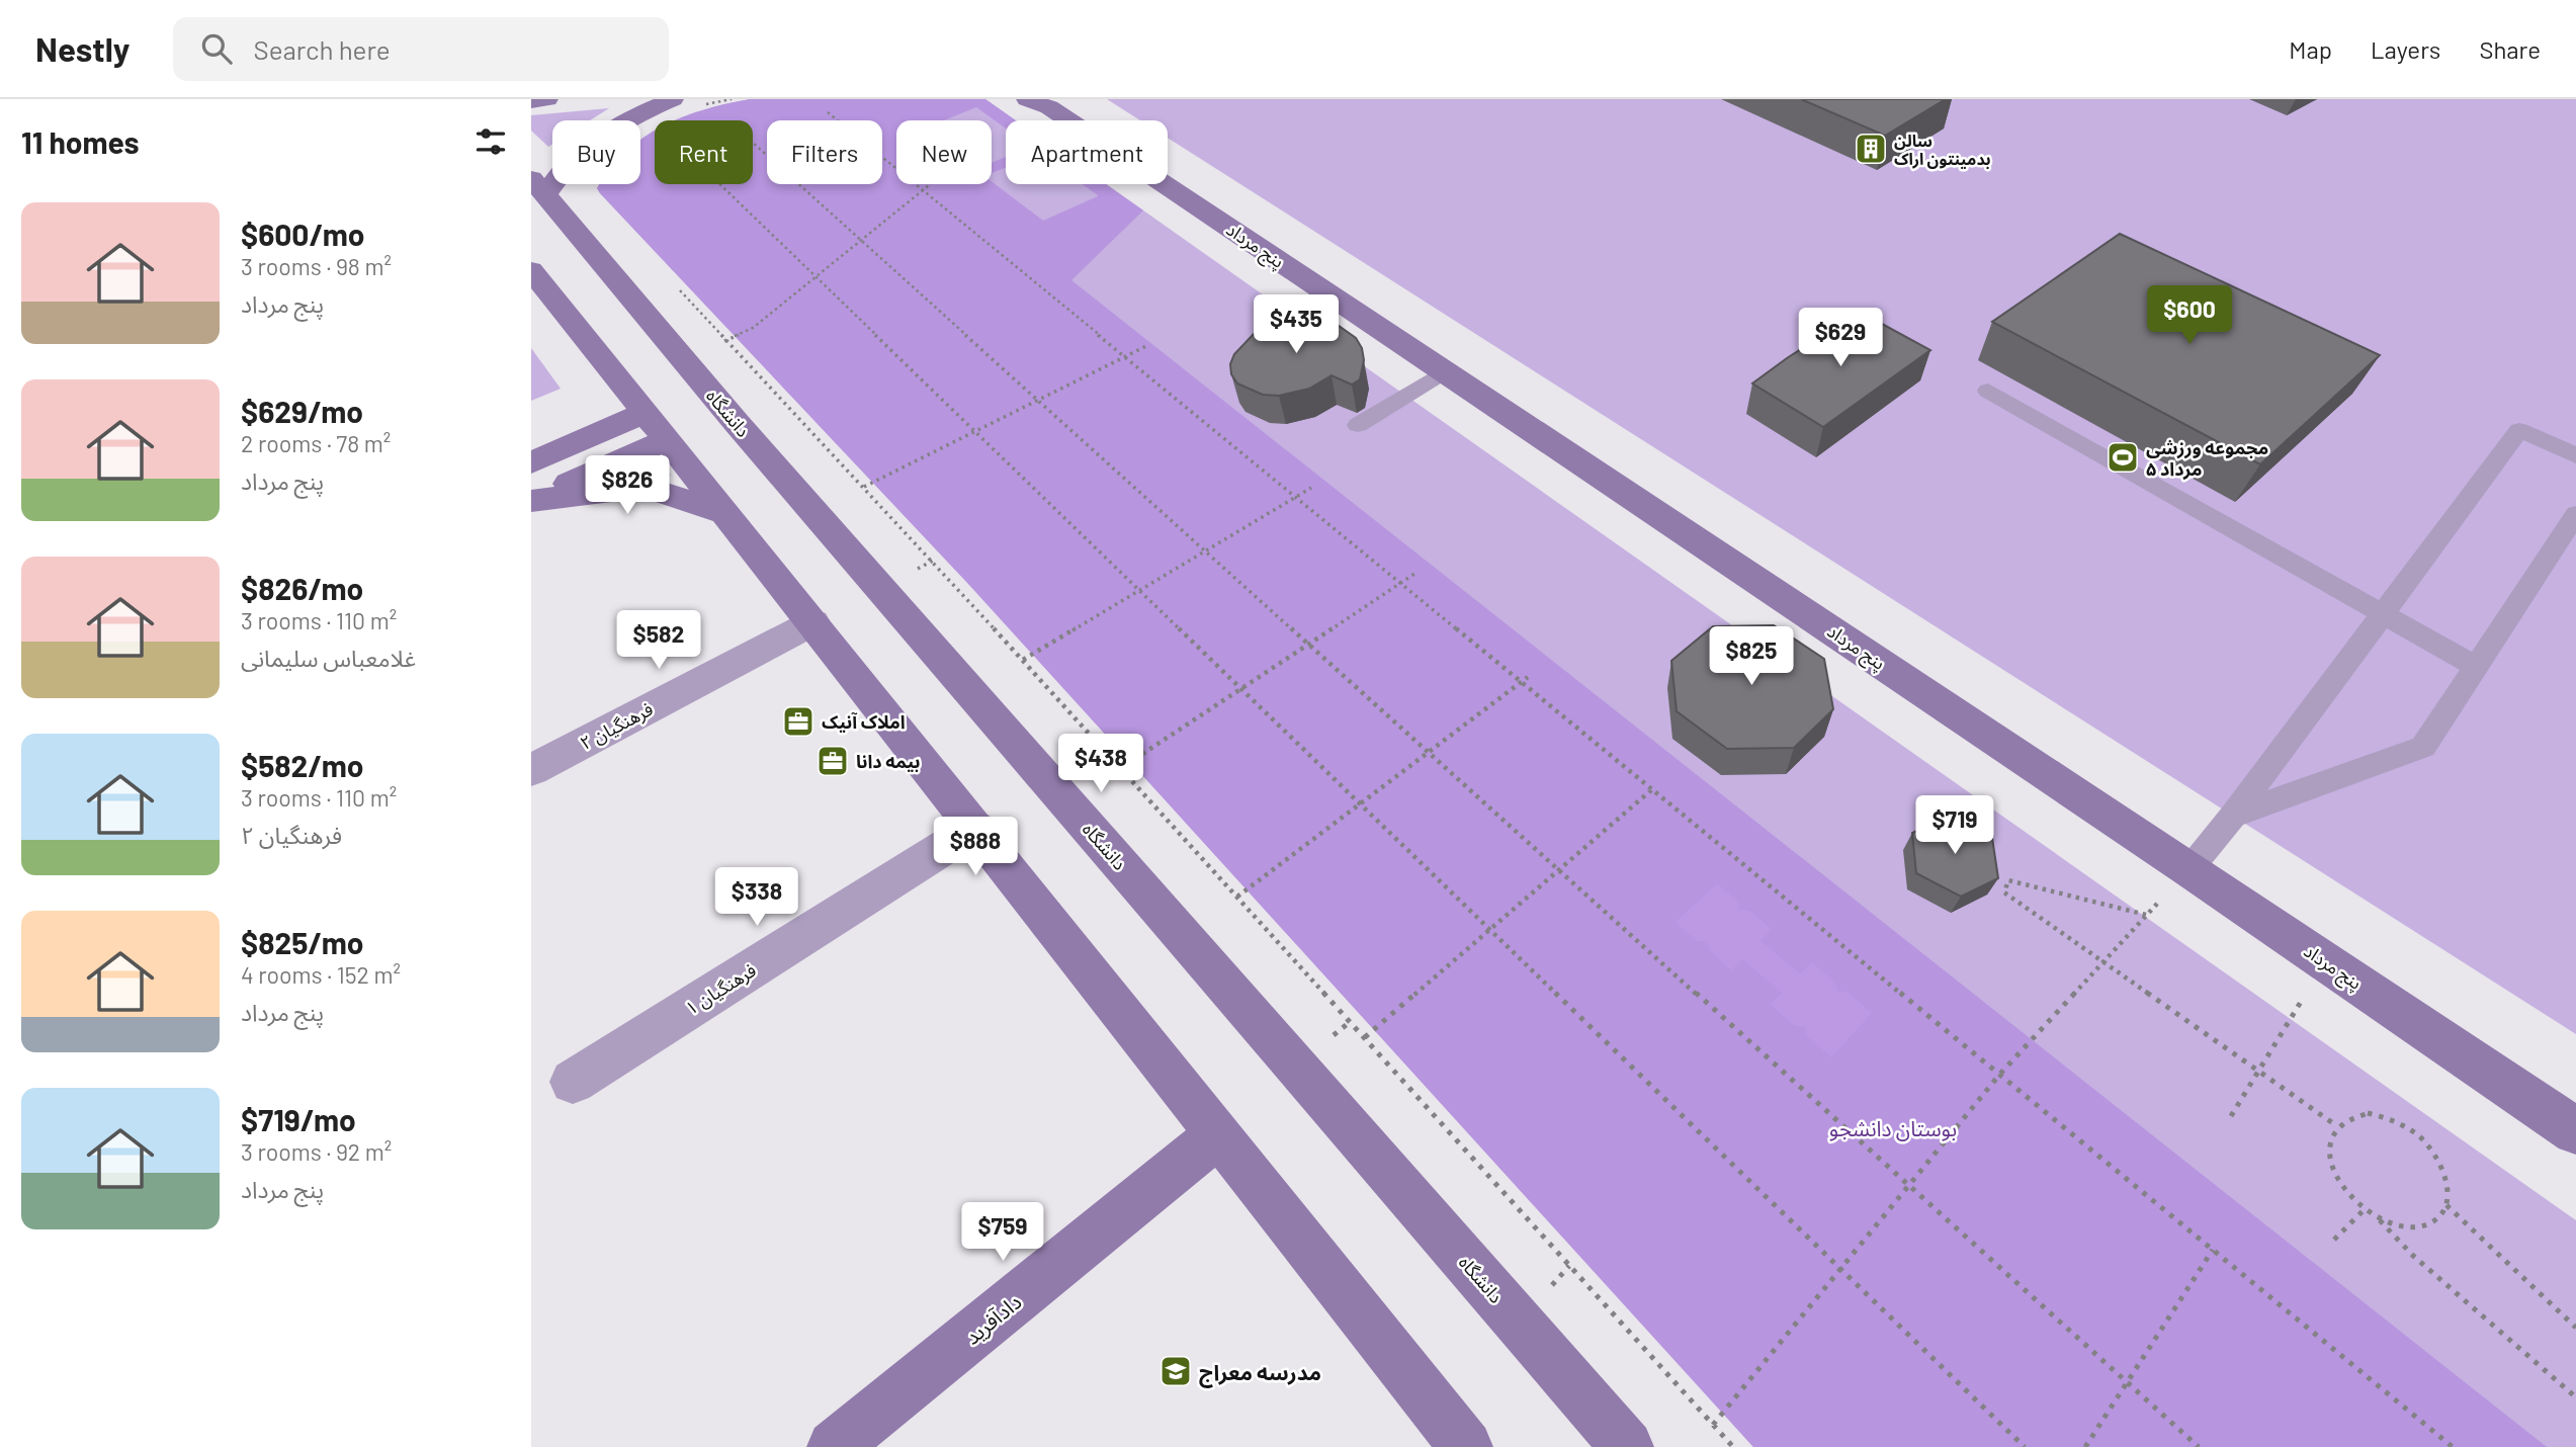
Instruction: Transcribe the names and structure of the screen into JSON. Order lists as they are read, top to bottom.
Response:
{
  "streets": {
    "main road": ["پنج مرداد", "دانشگاه", "دادآفرید"],
    "street": ["فرهنگیان ۲", "فرهنگیان ۱"]
  },
  "parks": ["بوستان دانشجو"],
  "places": {
    "building": ["سالن بدمینتون اراک"],
    "sports": ["مجموعه ورزشی ۵ مرداد"],
    "office": ["املاک آنیک", "بیمه دانا"],
    "school or university": ["مدرسه معراج"]
  },
  "page": {
    "header": "Nestly",
    "search": "Search here",
    "nav": ["Map", "Layers", "Share"],
    "heading": "11 homes",
    "chip": [
      "Buy",
      "Rent",
      "Filters",
      "New",
      "Apartment"
    ],
    "list": [
      {
        "name": "$600/mo",
        "note": "3 rooms · 98 m² · پنج مرداد"
      },
      {
        "name": "$629/mo",
        "note": "2 rooms · 78 m² · پنج مرداد"
      },
      {
        "name": "$826/mo",
        "note": "3 rooms · 110 m² · غلامعباس سلیمانی"
      },
      {
        "name": "$582/mo",
        "note": "3 rooms · 110 m² · فرهنگیان ۲"
      },
      {
        "name": "$825/mo",
        "note": "4 rooms · 152 m² · پنج مرداد"
      },
      {
        "name": "$719/mo",
        "note": "3 rooms · 92 m² · پنج مرداد"
      }
    ],
    "price": [
      "$600",
      "$435",
      "$629",
      "$826",
      "$582",
      "$825",
      "$438",
      "$719",
      "$888",
      "$338",
      "$759"
    ]
  }
}
